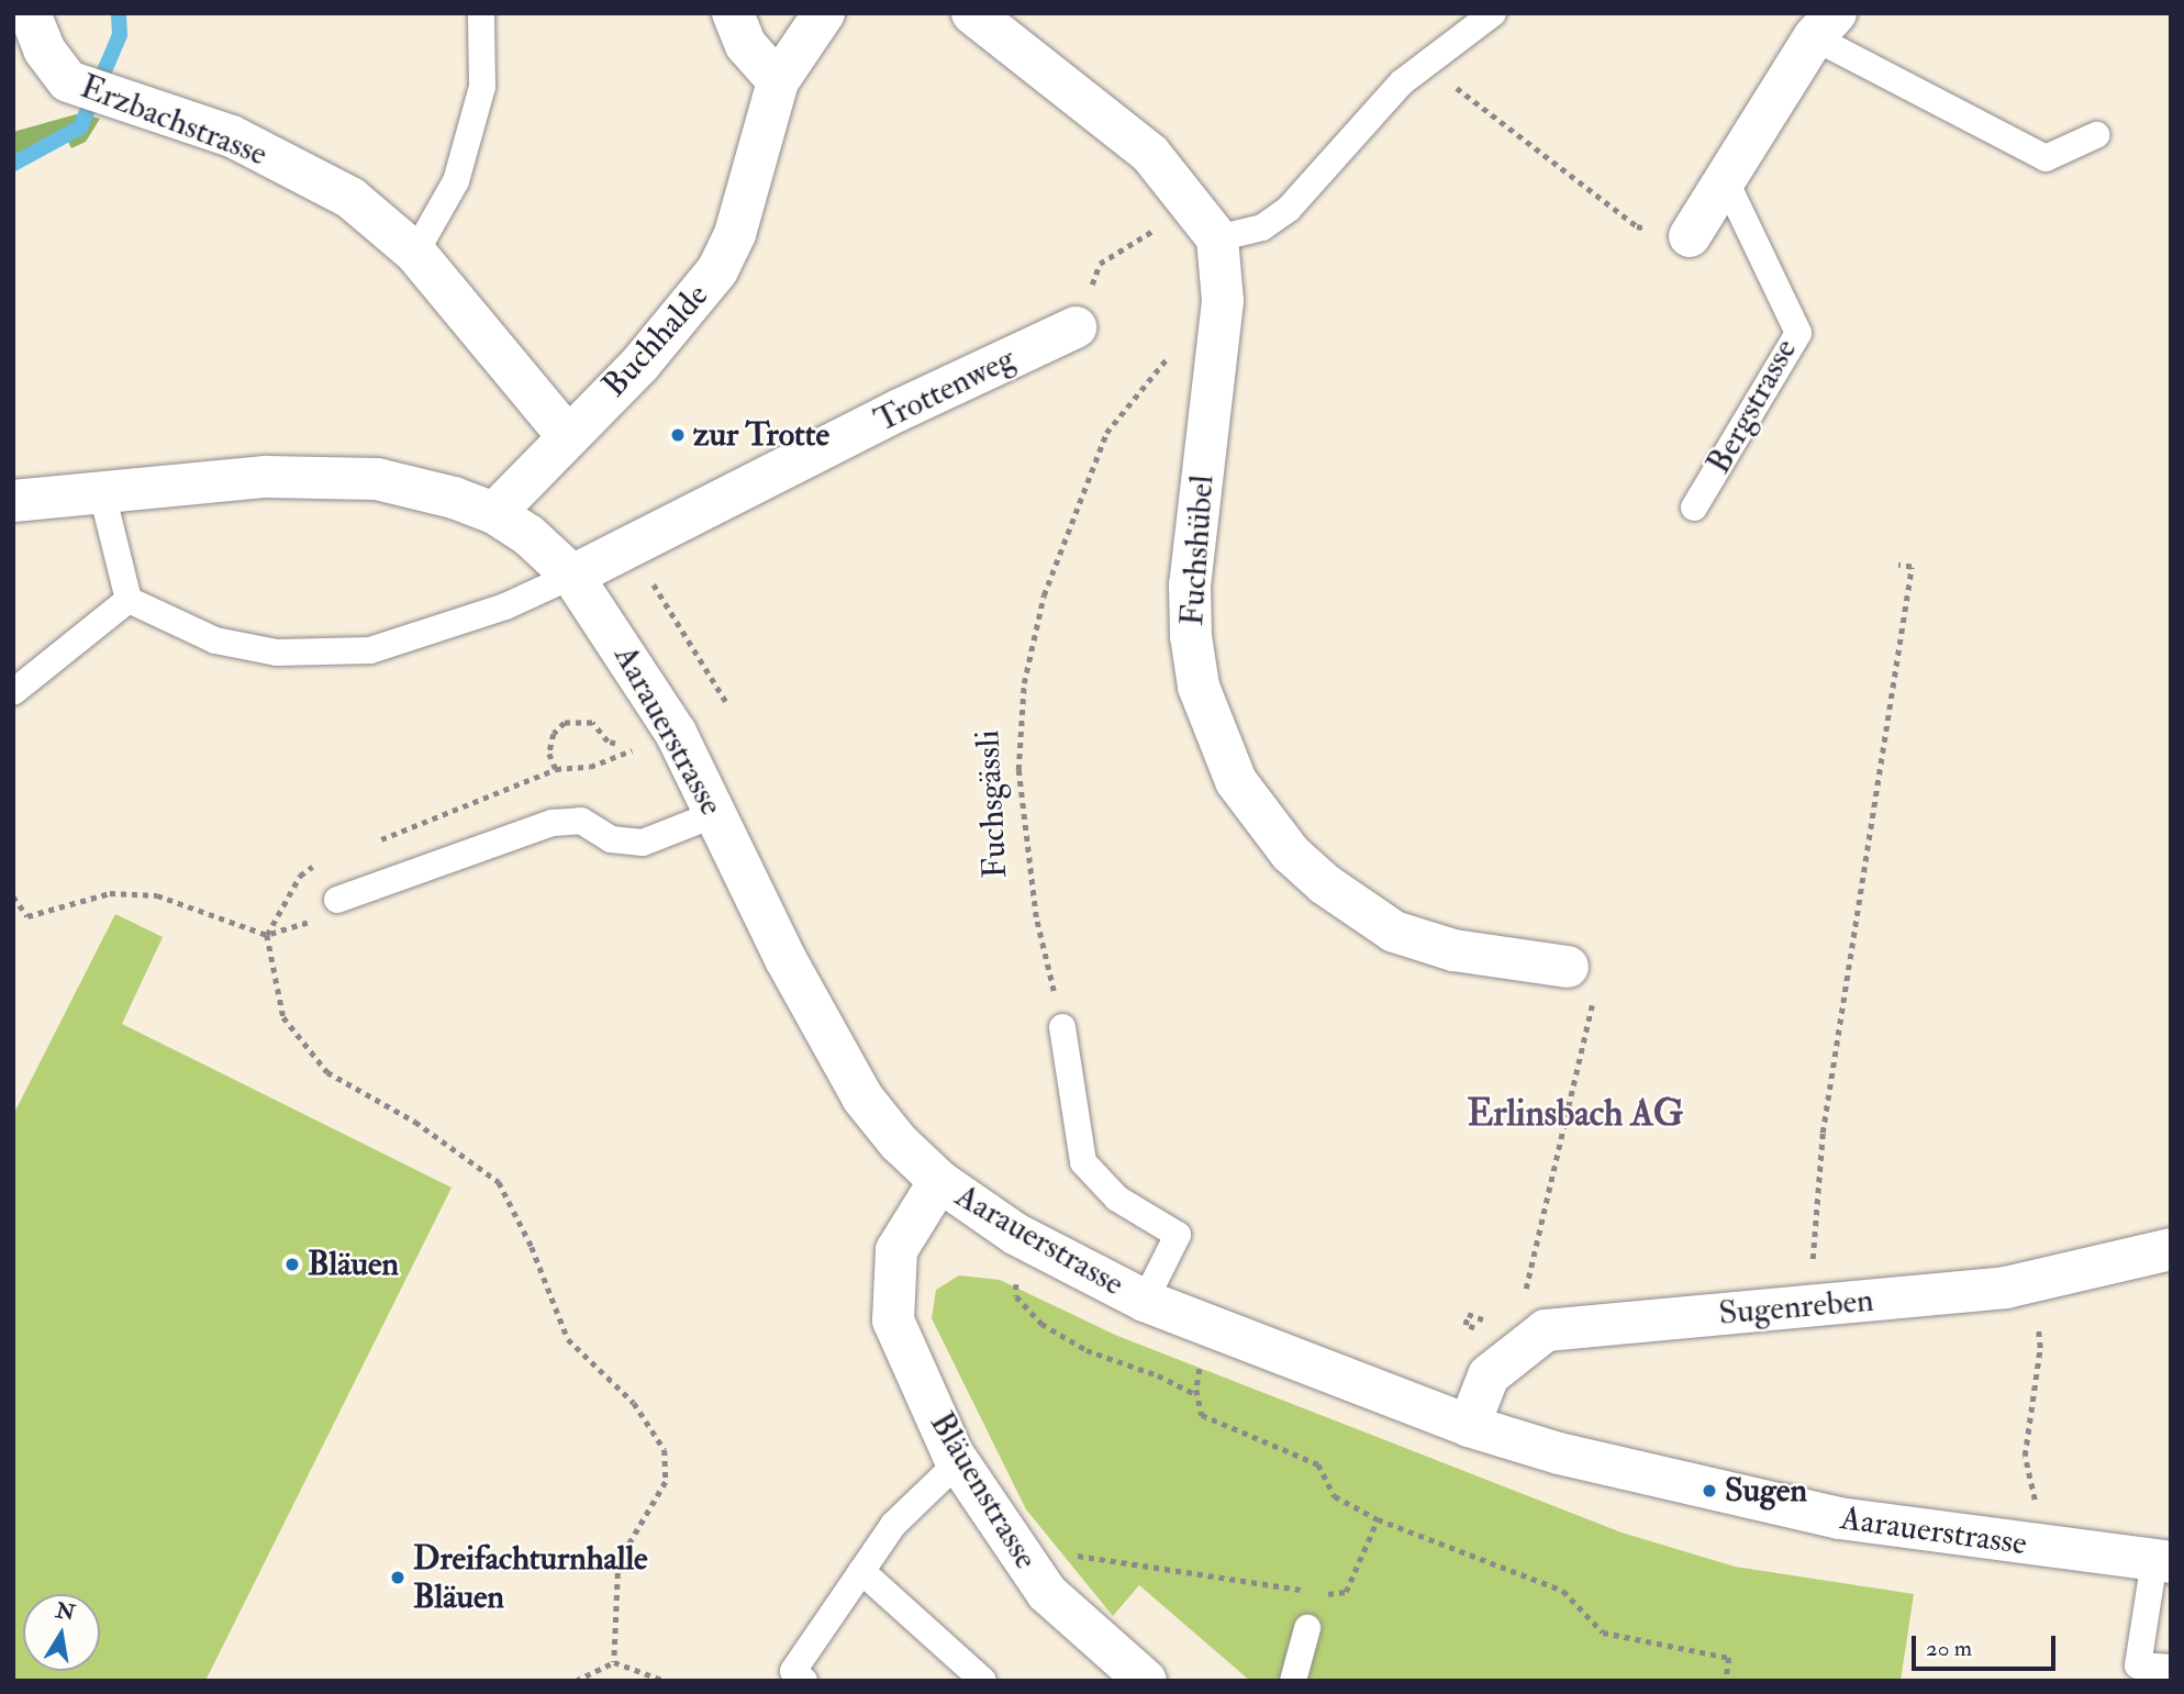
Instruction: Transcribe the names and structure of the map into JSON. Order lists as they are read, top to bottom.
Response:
{
  "streets": {
    "street": [
      "Erzbachstrasse",
      "Buchhalde",
      "Trottenweg",
      "Fuchshübel",
      "Aarauerstrasse",
      "Sugenreben",
      "Bläuenstrasse"
    ],
    "lane": ["Bergstrasse"],
    "path": ["Fuchsgässli"]
  },
  "crossings": [
    ["Erzbachstrasse", "Buchhalde"],
    ["Buchhalde", "Aarauerstrasse"],
    ["Trottenweg", "Aarauerstrasse"],
    ["Aarauerstrasse", "Bläuenstrasse"]
  ],
  "districts": ["Erlinsbach AG"],
  "places": [
    "zur Trotte",
    "Bläuen",
    "Sugen",
    "Dreifachturnhalle Bläuen"
  ],
  "scale_bar": "20 m",
  "north": "top"
}
